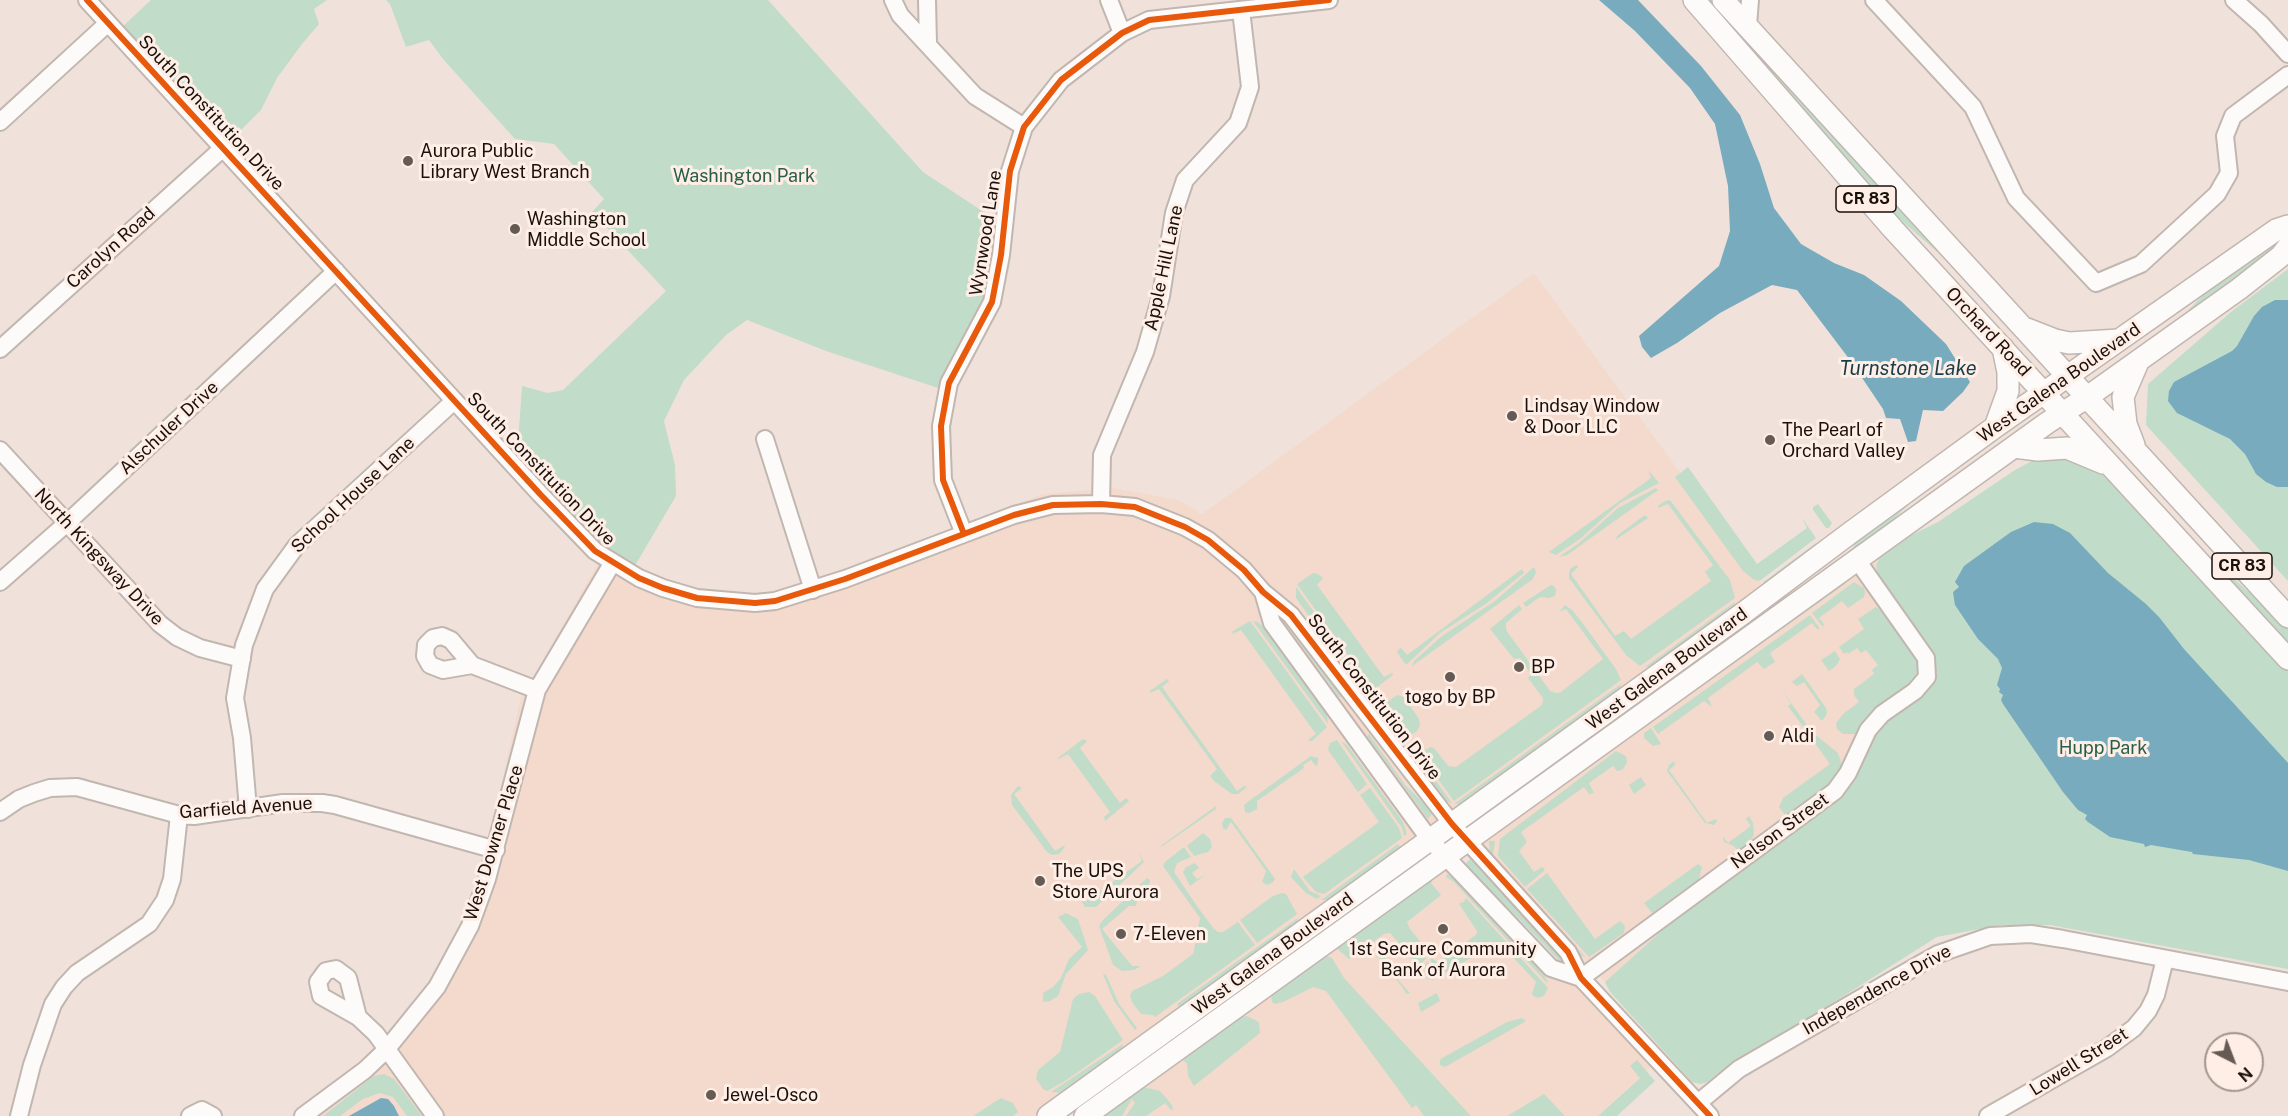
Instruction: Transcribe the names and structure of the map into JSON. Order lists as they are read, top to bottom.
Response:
{
  "streets": {
    "main road": ["CR 83", "Orchard Road", "West Galena Boulevard"],
    "street": [
      "South Constitution Drive",
      "Wynwood Lane",
      "Carolyn Road",
      "Apple Hill Lane",
      "Alschuler Drive",
      "School House Lane",
      "North Kingsway Drive",
      "Garfield Avenue",
      "Nelson Street",
      "West Downer Place",
      "Independence Drive",
      "Lowell Street"
    ]
  },
  "crossings": [
    ["South Constitution Drive", "Wynwood Lane"],
    ["South Constitution Drive", "Carolyn Road"],
    ["South Constitution Drive", "Apple Hill Lane"],
    ["South Constitution Drive", "West Galena Boulevard"],
    ["South Constitution Drive", "Alschuler Drive"],
    ["South Constitution Drive", "School House Lane"],
    ["South Constitution Drive", "Nelson Street"],
    ["South Constitution Drive", "West Downer Place"],
    ["Wynwood Lane", "Apple Hill Lane"],
    ["Orchard Road", "West Galena Boulevard"],
    ["West Galena Boulevard", "Nelson Street"],
    ["Alschuler Drive", "North Kingsway Drive"],
    ["School House Lane", "North Kingsway Drive"],
    ["School House Lane", "Garfield Avenue"],
    ["Garfield Avenue", "West Downer Place"],
    ["Independence Drive", "Lowell Street"]
  ],
  "water": ["Turnstone Lake"],
  "parks": ["Washington Park", "Hupp Park"],
  "places": [
    "Aurora Public Library West Branch",
    "Washington Middle School",
    "Lindsay Window & Door LLC",
    "The Pearl of Orchard Valley",
    "BP",
    "togo by BP",
    "Aldi",
    "The UPS Store Aurora",
    "1st Secure Community Bank of Aurora",
    "7-Eleven",
    "Jewel-Osco"
  ],
  "north": "bottom right"
}
